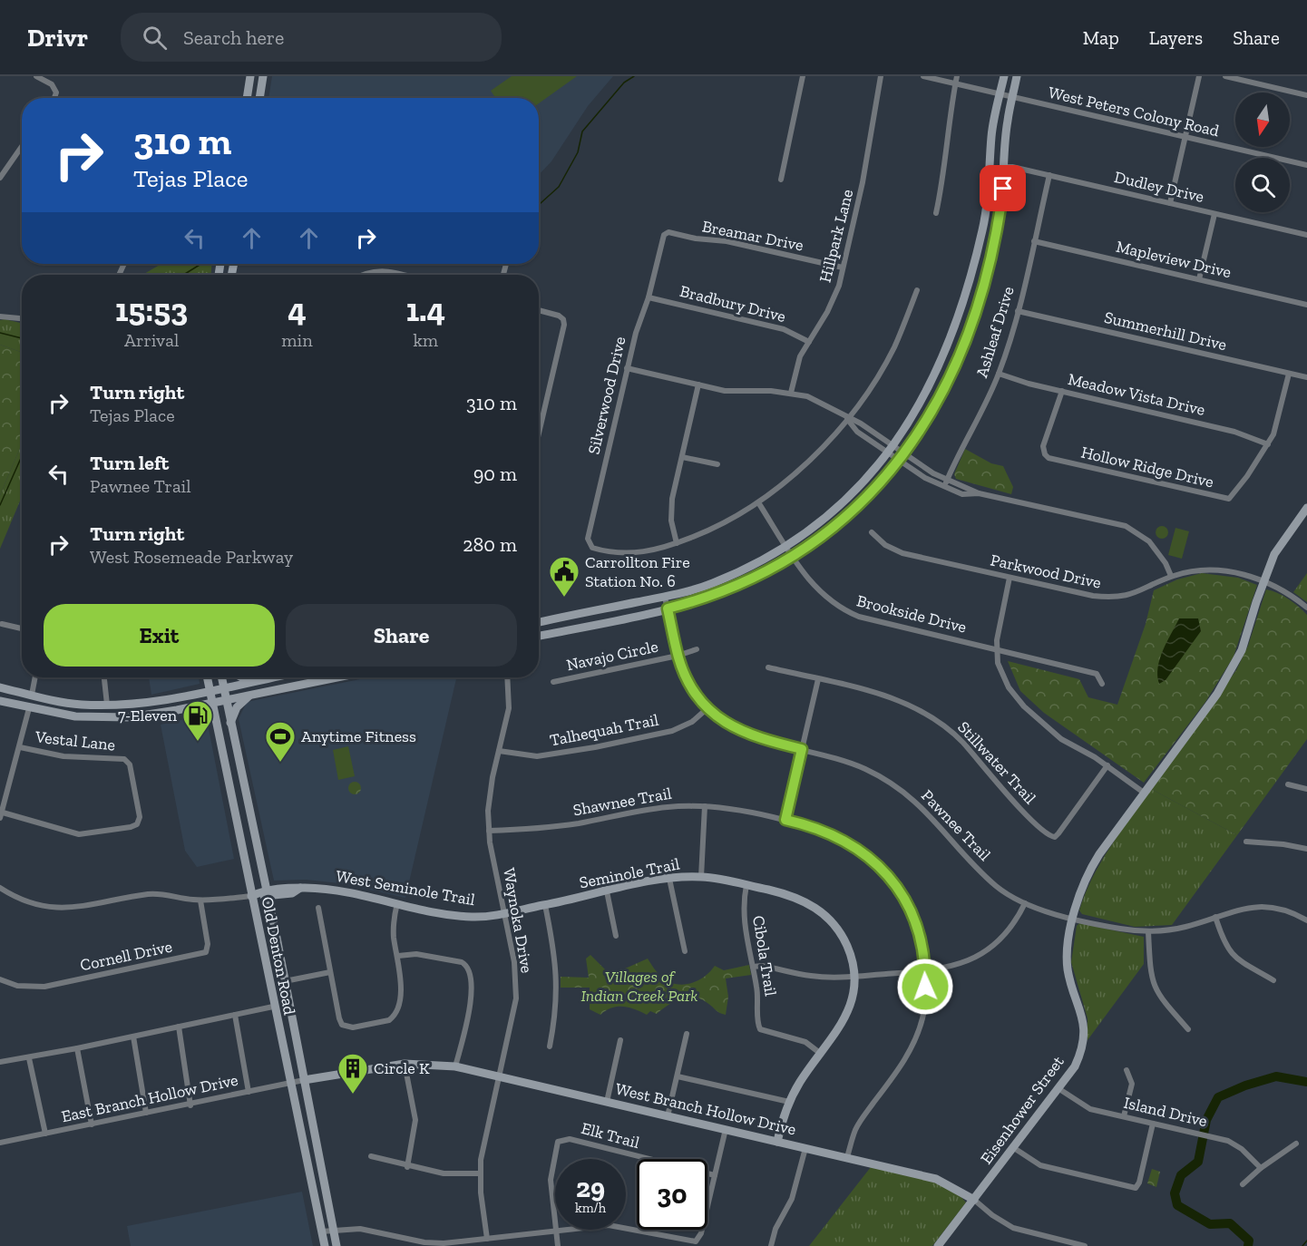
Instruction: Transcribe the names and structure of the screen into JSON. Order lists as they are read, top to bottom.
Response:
{
  "streets": {
    "main road": [
      "Seminole Trail",
      "West Seminole Trail",
      "Old Denton Road",
      "West Branch Hollow Drive",
      "Eisenhower Street"
    ],
    "street": [
      "West Peters Colony Road",
      "Dudley Drive",
      "Breamar Drive",
      "Hillpark Lane",
      "Mapleview Drive",
      "Bradbury Drive",
      "Summerhill Drive",
      "Ashleaf Drive",
      "Meadow Vista Drive",
      "Silverwood Drive",
      "Hollow Ridge Drive",
      "Parkwood Drive",
      "Brookside Drive",
      "Navajo Circle",
      "Talhequah Trail",
      "Vestal Lane",
      "Stillwater Trail",
      "Shawnee Trail",
      "Pawnee Trail",
      "Waynoka Drive",
      "Cornell Drive",
      "Cibola Trail",
      "East Branch Hollow Drive",
      "Island Drive",
      "Elk Trail"
    ]
  },
  "crossings": [
    ["Dudley Drive", "Ashleaf Drive"],
    ["Breamar Drive", "Hillpark Lane"],
    ["Breamar Drive", "Silverwood Drive"],
    ["Hillpark Lane", "Bradbury Drive"],
    ["Mapleview Drive", "Ashleaf Drive"],
    ["Bradbury Drive", "Silverwood Drive"],
    ["Summerhill Drive", "Ashleaf Drive"],
    ["Summerhill Drive", "Hollow Ridge Drive"],
    ["Ashleaf Drive", "Meadow Vista Drive"],
    ["Meadow Vista Drive", "Hollow Ridge Drive"],
    ["Parkwood Drive", "Eisenhower Street"],
    ["Navajo Circle", "Pawnee Trail"],
    ["Talhequah Trail", "Pawnee Trail"],
    ["Talhequah Trail", "Waynoka Drive"],
    ["Shawnee Trail", "Waynoka Drive"],
    ["Shawnee Trail", "West Branch Hollow Drive"],
    ["Pawnee Trail", "Eisenhower Street"],
    ["Seminole Trail", "West Seminole Trail"],
    ["Seminole Trail", "Waynoka Drive"],
    ["Seminole Trail", "Cibola Trail"],
    ["Seminole Trail", "West Branch Hollow Drive"],
    ["West Seminole Trail", "Waynoka Drive"],
    ["West Seminole Trail", "Old Denton Road"],
    ["Waynoka Drive", "West Branch Hollow Drive"],
    ["Old Denton Road", "East Branch Hollow Drive"],
    ["Old Denton Road", "West Branch Hollow Drive"],
    ["East Branch Hollow Drive", "West Branch Hollow Drive"],
    ["West Branch Hollow Drive", "Eisenhower Street"],
    ["Eisenhower Street", "Island Drive"]
  ],
  "parks": ["Villages of Indian Creek Park"],
  "places": {
    "public building": ["Carrollton Fire Station No. 6"],
    "fuel station": ["7-Eleven"],
    "sports": ["Anytime Fitness"],
    "building": ["Circle K"]
  },
  "north": "bottom",
  "page": {
    "header": "Drivr",
    "search": "Search here",
    "nav": ["Map", "Layers", "Share"],
    "turn": ["310 m", "Tejas Place"],
    "eta": [
      "15:53",
      "Arrival",
      "4",
      "min",
      "1.4",
      "km"
    ],
    "list": [
      {
        "name": "Turn right",
        "note": "Tejas Place",
        "value": "310 m"
      },
      {
        "name": "Turn left",
        "note": "Pawnee Trail",
        "value": "90 m"
      },
      {
        "name": "Turn right",
        "note": "West Rosemeade Parkway",
        "value": "280 m"
      }
    ],
    "buttons": ["Exit", "Share"],
    "speed": "29 km/h",
    "limit": "30"
  }
}
